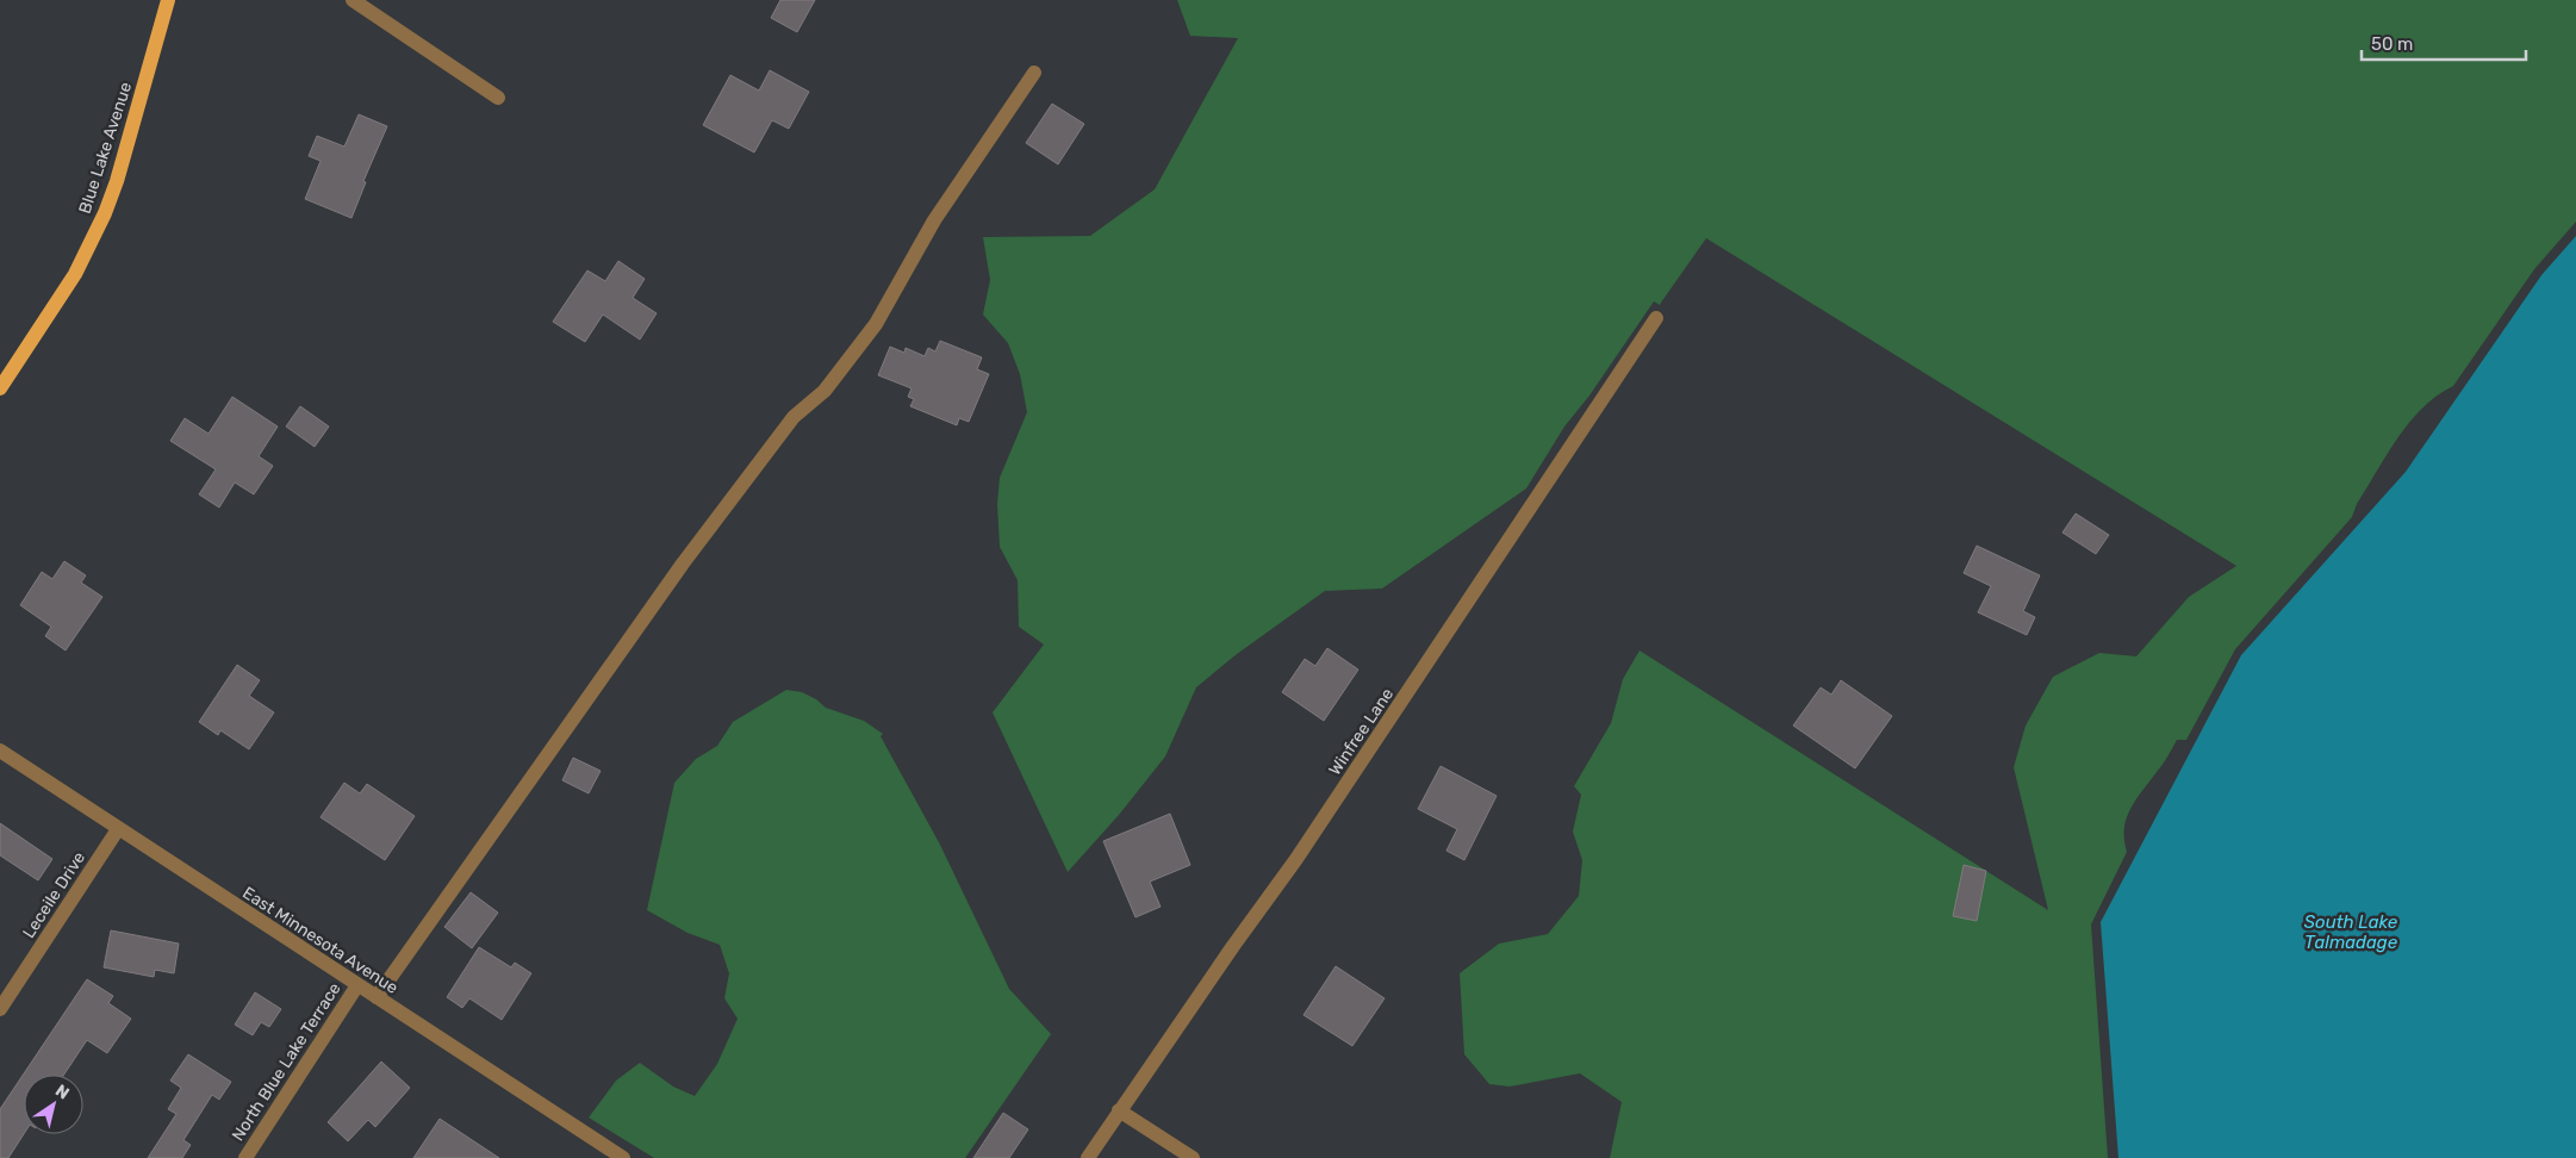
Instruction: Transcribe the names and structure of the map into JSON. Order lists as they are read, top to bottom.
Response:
{
  "streets": {
    "main road": ["Blue Lake Avenue"],
    "street": [
      "Winfree Lane",
      "Leceile Drive",
      "East Minnesota Avenue",
      "North Blue Lake Terrace"
    ]
  },
  "crossings": [
    ["Leceile Drive", "East Minnesota Avenue"],
    ["East Minnesota Avenue", "North Blue Lake Terrace"]
  ],
  "water": ["South Lake Talmadage"],
  "scale_bar": "50 m",
  "north": "top right"
}
